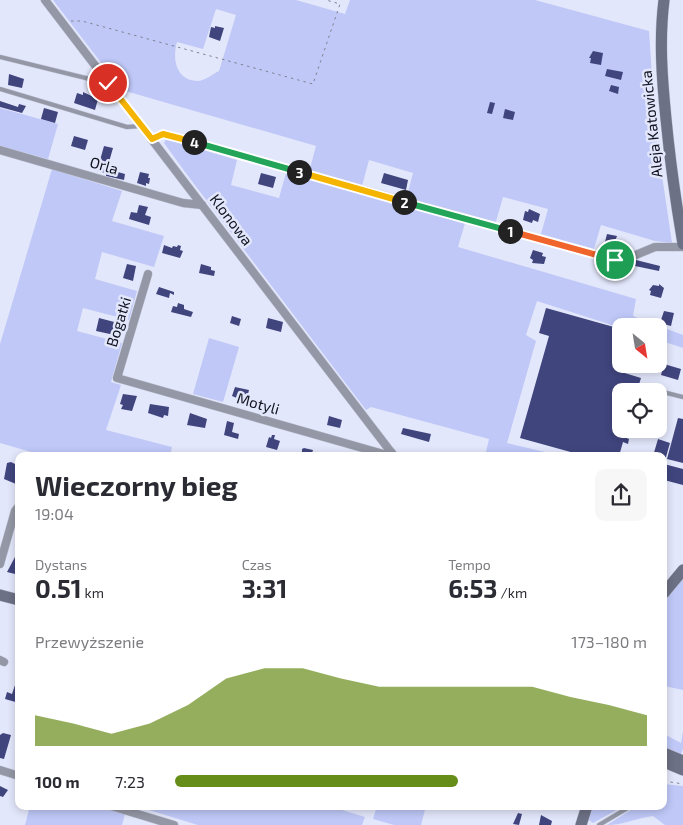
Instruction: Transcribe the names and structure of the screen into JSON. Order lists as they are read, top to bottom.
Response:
{
  "streets": {
    "street": [
      "Aleja Katowicka",
      "Orla",
      "Klonowa",
      "Bogatki",
      "Motyli"
    ]
  },
  "crossings": [
    ["Orla", "Klonowa"],
    ["Bogatki", "Motyli"]
  ],
  "north": "bottom right",
  "page": {
    "pins": [
      "4",
      "3",
      "2",
      "1"
    ],
    "heading": ["Wieczorny bieg", "19:04"],
    "stats": [
      ["Dystans", "0.51 km"],
      ["Czas", "3:31"],
      ["Tempo", "6:53 /km"]
    ],
    "chart": ["Przewyższenie", "173–180 m"],
    "list": [
      {
        "name": "100 m",
        "note": "7:23"
      }
    ]
  }
}
